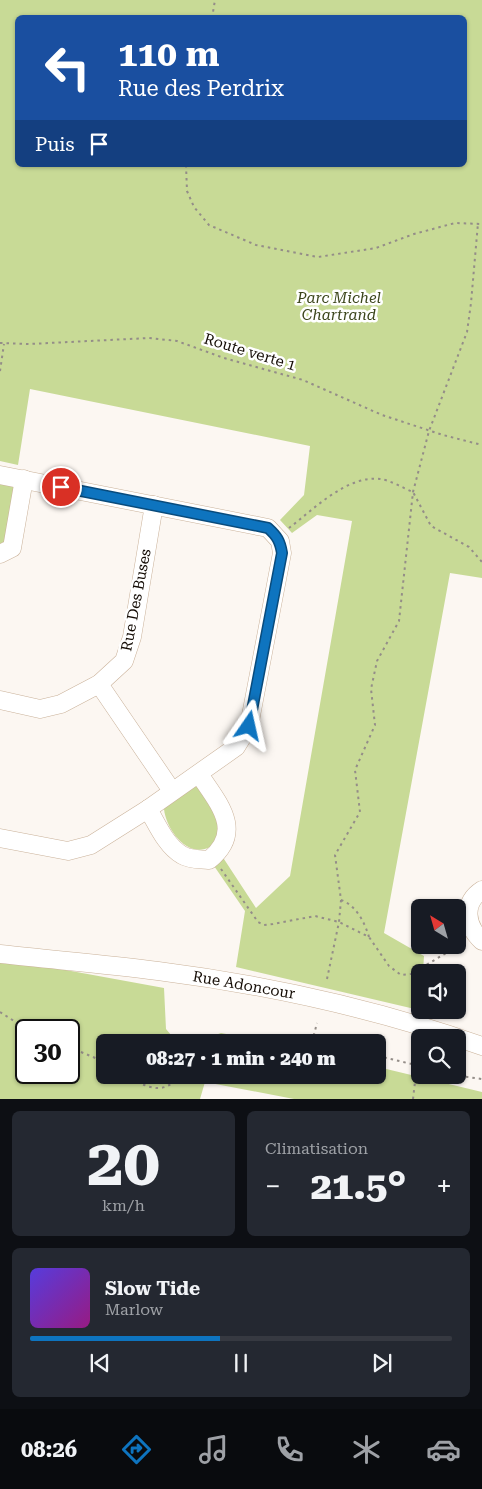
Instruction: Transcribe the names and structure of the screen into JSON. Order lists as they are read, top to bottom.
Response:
{
  "streets": {
    "street": ["Rue Des Buses", "Rue Adoncour"],
    "path": ["Route verte 1"]
  },
  "parks": ["Parc Michel Chartrand"],
  "north": "top left",
  "page": {
    "turn": ["110 m", "Rue des Perdrix"],
    "then": "Puis",
    "limit": "30",
    "trip": "08:27 · 1 min · 240 m",
    "tile": [
      ["20", "km/h"],
      "Climatisation"
    ],
    "heat": ["−", "21.5°", "+"],
    "song": ["Slow Tide", "Marlow"],
    "tabs": "08:26"
  }
}
